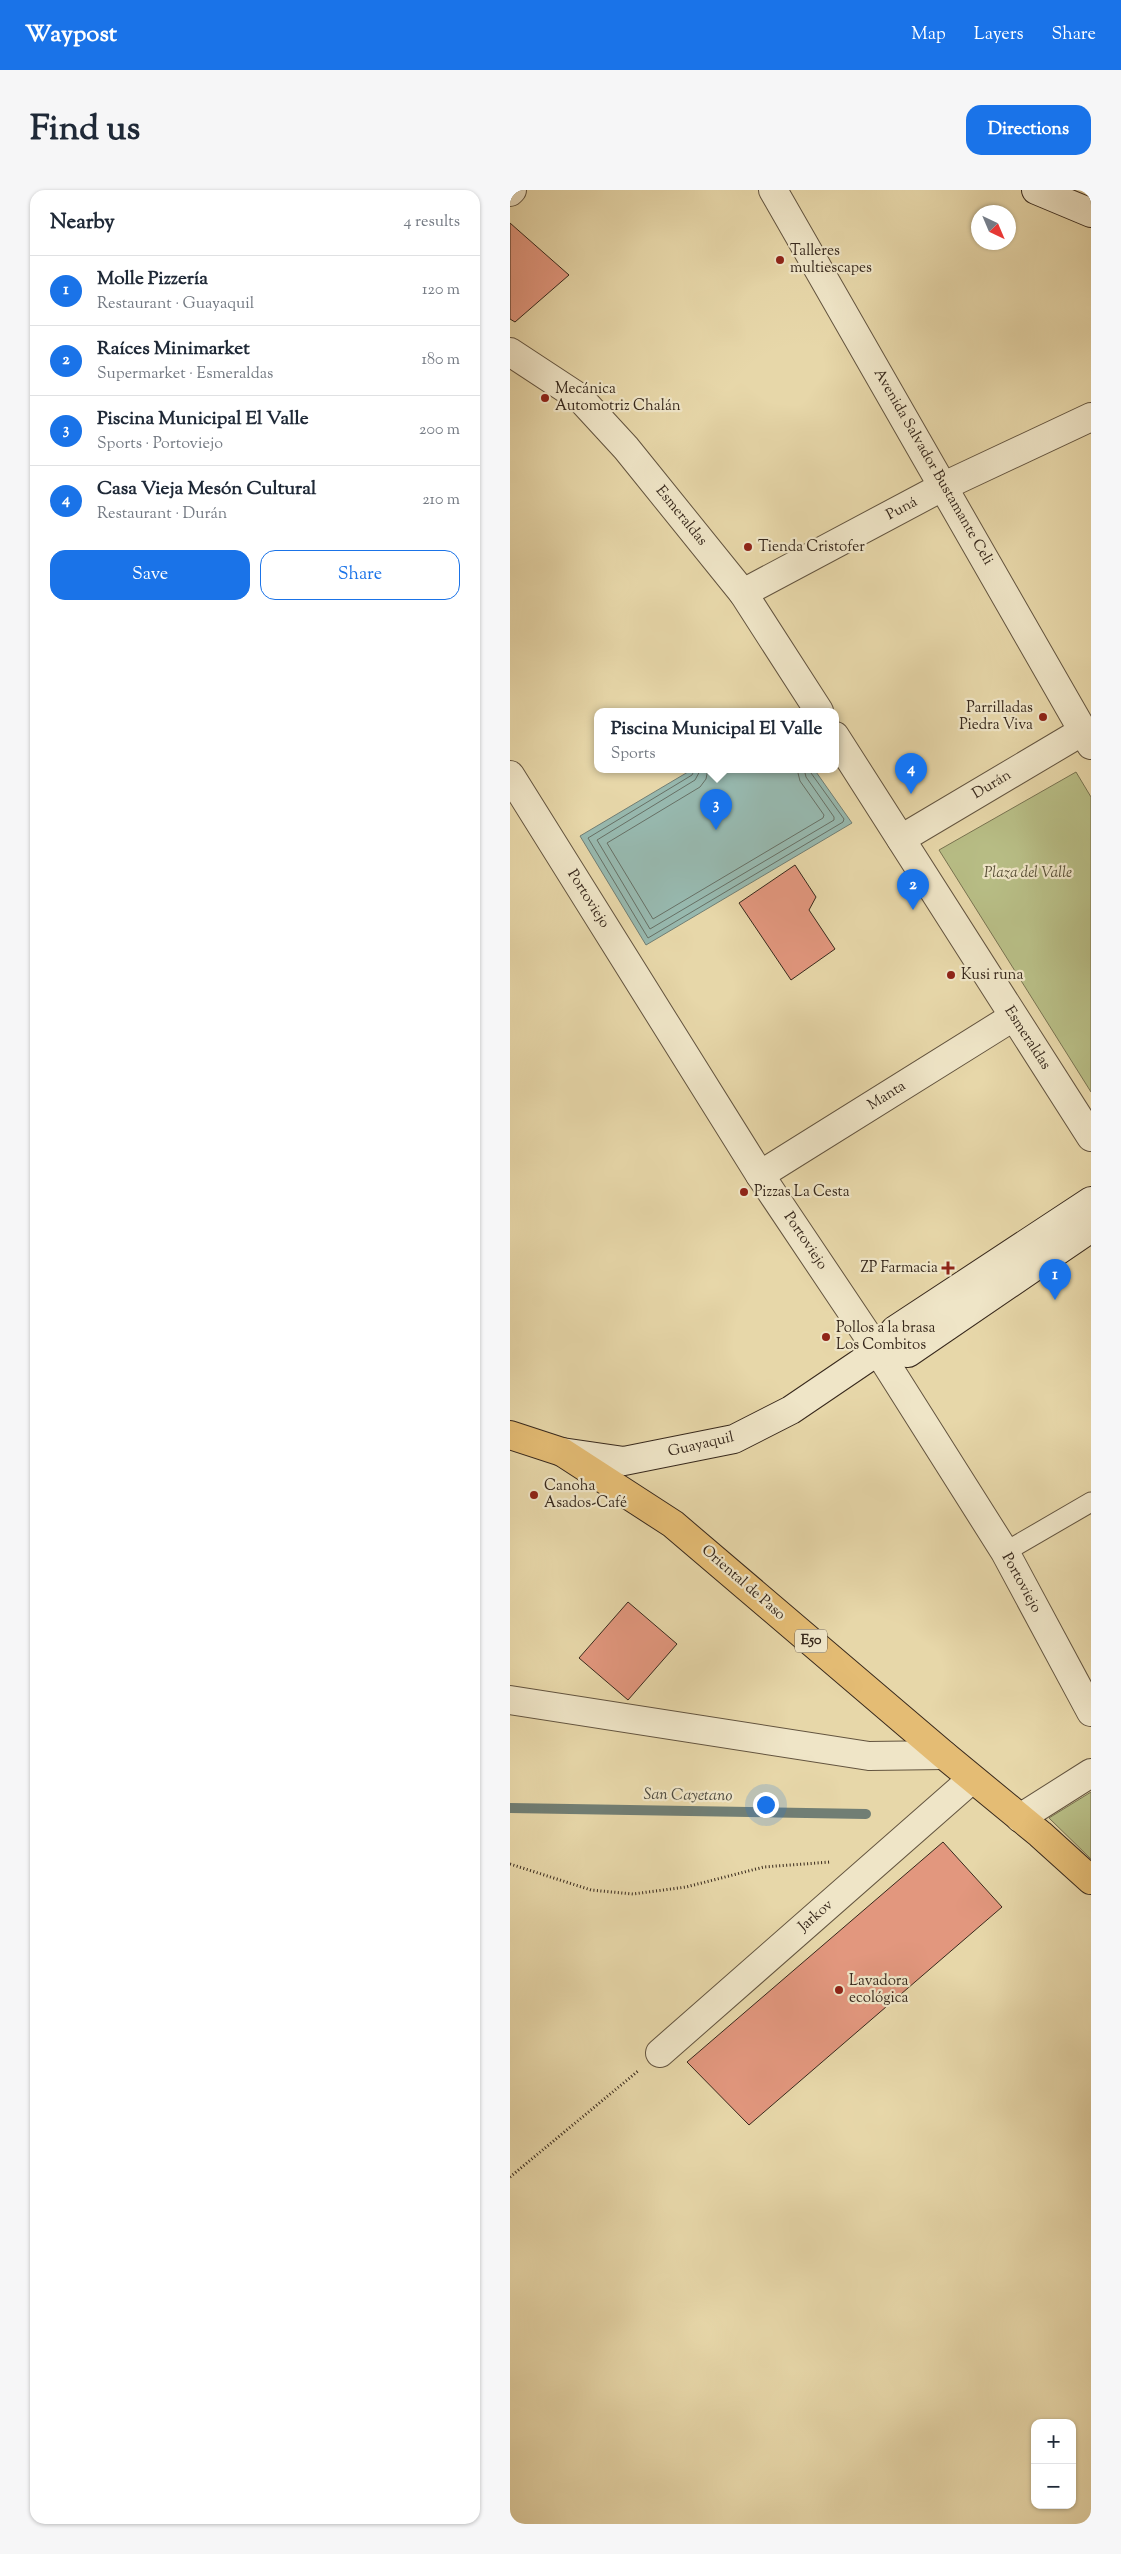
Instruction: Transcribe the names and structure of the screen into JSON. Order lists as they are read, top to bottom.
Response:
{
  "streets": {
    "highway": ["Oriental de Paso", "E50"],
    "street": [
      "Avenida Salvador Bustamante Celi",
      "Puná",
      "Esmeraldas",
      "Durán",
      "Portoviejo",
      "Manta",
      "Guayaquil",
      "Jarkov"
    ]
  },
  "crossings": [
    ["Avenida Salvador Bustamante Celi", "Puná"],
    ["Avenida Salvador Bustamante Celi", "Durán"],
    ["Puná", "Esmeraldas"],
    ["Esmeraldas", "Durán"],
    ["Esmeraldas", "Manta"],
    ["Portoviejo", "Manta"],
    ["Portoviejo", "Guayaquil"],
    ["Guayaquil", "Oriental de Paso"],
    ["Oriental de Paso", "Jarkov"]
  ],
  "water": ["San Cayetano"],
  "parks": ["Plaza del Valle"],
  "places": {
    "other": [
      "Talleres multiescapes",
      "Mecánica Automotriz Chalán",
      "Tienda Cristofer",
      "Parrilladas Piedra Viva",
      "Kusi runa",
      "Pizzas La Cesta",
      "Pollos a la brasa Los Combitos",
      "Canoha Asados-Café",
      "Lavadora ecológica"
    ],
    "health": ["ZP Farmacia"]
  },
  "north": "bottom right",
  "page": {
    "header": "Waypost",
    "nav": ["Map", "Layers", "Share"],
    "title": "Find us",
    "buttons": [
      "Directions",
      ["Save", "Share"]
    ],
    "heading": ["Nearby", "4 results"],
    "list": [
      {
        "mark": "1",
        "name": "Molle Pizzería",
        "note": "Restaurant · Guayaquil",
        "value": "120 m"
      },
      {
        "mark": "2",
        "name": "Raíces Minimarket",
        "note": "Supermarket · Esmeraldas",
        "value": "180 m"
      },
      {
        "mark": "3",
        "name": "Piscina Municipal El Valle",
        "note": "Sports · Portoviejo",
        "value": "200 m"
      },
      {
        "mark": "4",
        "name": "Casa Vieja Mesón Cultural",
        "note": "Restaurant · Durán",
        "value": "210 m"
      }
    ],
    "popup": ["Piscina Municipal El Valle", "Sports"],
    "pins": [
      "4",
      "3",
      "2",
      "1"
    ],
    "map_buttons": ["+", "−"]
  }
}
